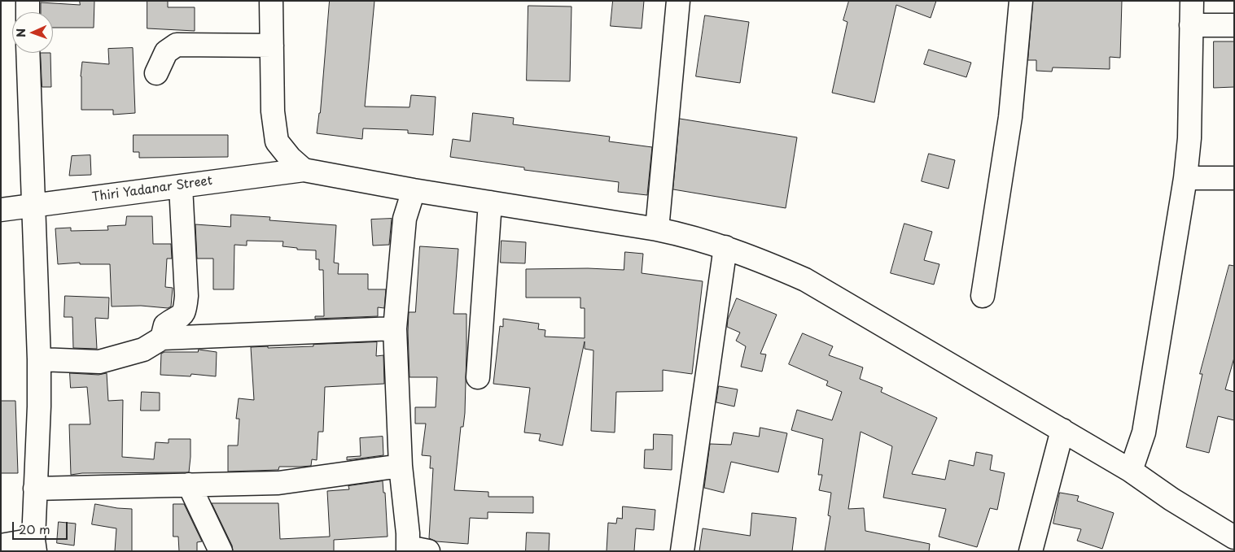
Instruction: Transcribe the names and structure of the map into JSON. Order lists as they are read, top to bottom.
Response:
{
  "streets": {
    "street": ["Thiri Yadanar Street"]
  },
  "scale_bar": "20 m",
  "north": "left"
}
